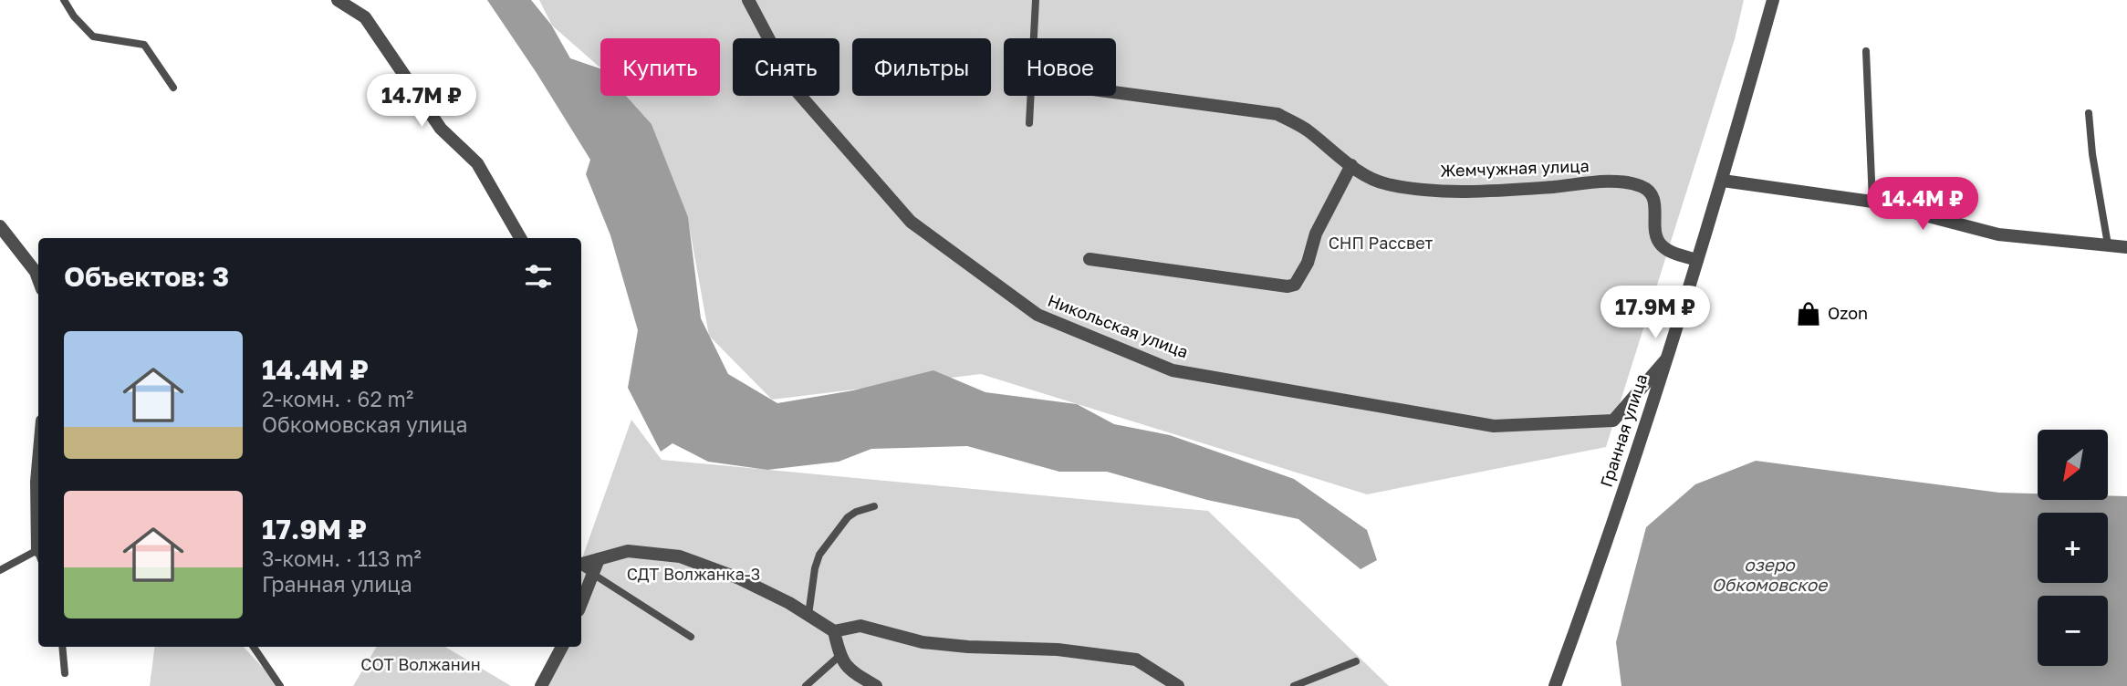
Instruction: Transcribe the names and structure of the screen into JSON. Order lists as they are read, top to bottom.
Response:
{
  "streets": {
    "street": ["Жемчужная улица", "Никольская улица", "Гранная улица"]
  },
  "crossings": [
    ["Жемчужная улица", "Гранная улица"],
    ["Никольская улица", "Гранная улица"]
  ],
  "water": ["озеро Обкомовское"],
  "parks": ["СНП Рассвет", "СДТ Волжанка-3", "СОТ Волжанин"],
  "places": {
    "shop": ["Ozon"]
  },
  "north": "bottom left",
  "page": {
    "chip": [
      "Купить",
      "Снять",
      "Фильтры",
      "Новое"
    ],
    "price": ["14.7M ₽", "14.4M ₽", "17.9M ₽"],
    "heading": "Объектов: 3",
    "list": [
      {
        "name": "14.4M ₽",
        "note": "2-комн. · 62 m² · Обкомовская улица"
      },
      {
        "name": "17.9M ₽",
        "note": "3-комн. · 113 m² · Гранная улица"
      }
    ],
    "map_buttons": ["+", "−"]
  }
}
